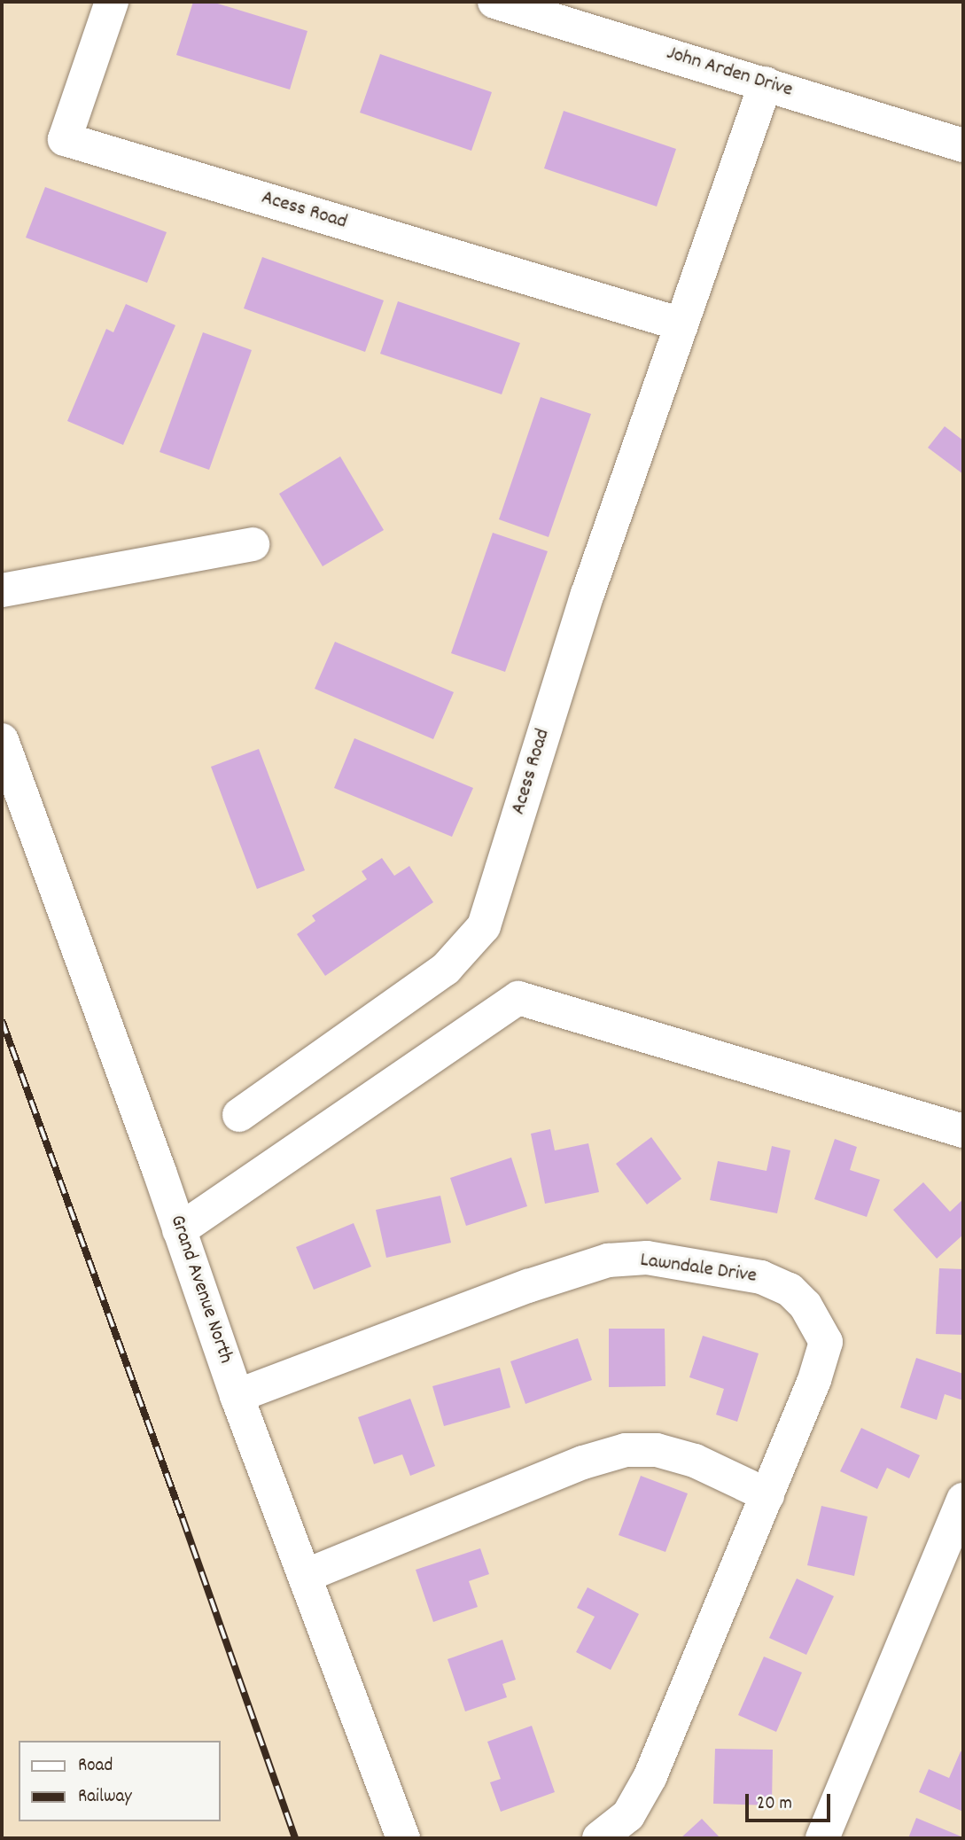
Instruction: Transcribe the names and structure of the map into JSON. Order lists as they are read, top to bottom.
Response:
{
  "streets": {
    "street": [
      "John Arden Drive",
      "Acess Road",
      "Lawndale Drive",
      "Grand Avenue North"
    ]
  },
  "crossings": [
    ["John Arden Drive", "Acess Road"],
    ["Lawndale Drive", "Grand Avenue North"]
  ],
  "legend": ["Road", "Railway"],
  "scale_bar": "20 m"
}
